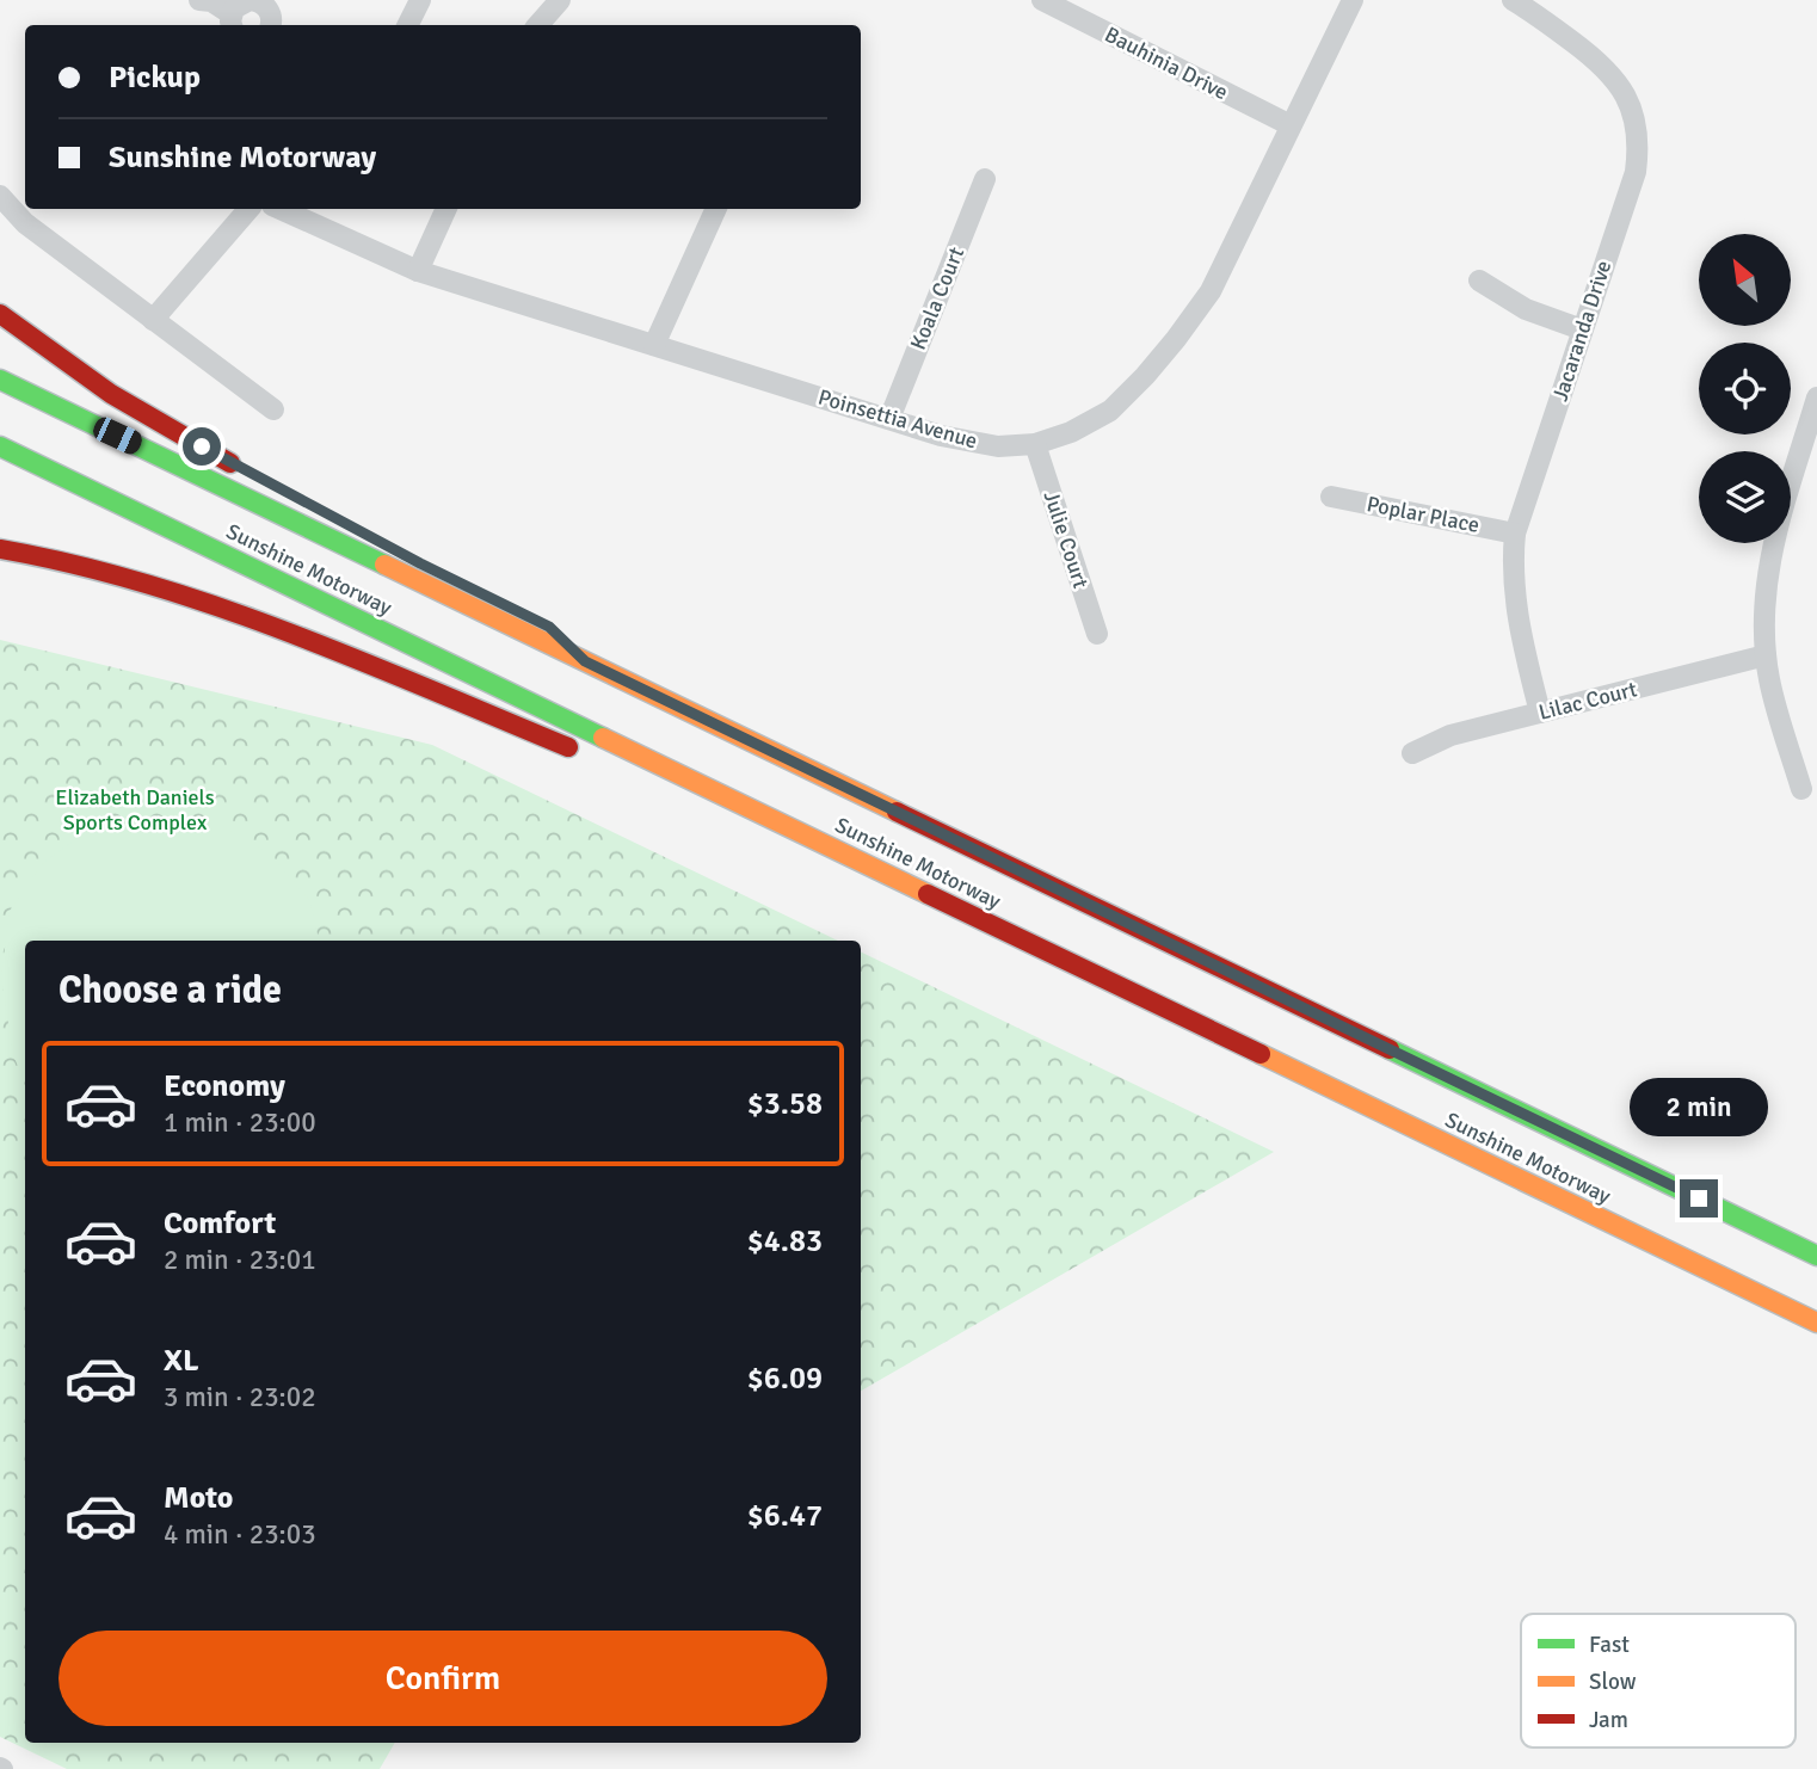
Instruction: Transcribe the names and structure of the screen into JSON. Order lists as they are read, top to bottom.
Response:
{
  "streets": {
    "highway": ["Sunshine Motorway"],
    "street": [
      "Bauhinia Drive",
      "Koala Court",
      "Jacaranda Drive",
      "Poinsettia Avenue",
      "Poplar Place",
      "Julie Court",
      "Lilac Court"
    ]
  },
  "crossings": [
    ["Bauhinia Drive", "Poinsettia Avenue"],
    ["Koala Court", "Poinsettia Avenue"],
    ["Jacaranda Drive", "Poplar Place"],
    ["Jacaranda Drive", "Lilac Court"],
    ["Poinsettia Avenue", "Julie Court"]
  ],
  "parks": ["Elizabeth Daniels Sports Complex"],
  "legend": ["Fast", "Slow", "Jam"],
  "north": "top left",
  "page": {
    "banner": ["Pickup", "Sunshine Motorway"],
    "heading": "Choose a ride",
    "list": [
      {
        "name": "Economy",
        "note": "1 min · 23:00",
        "value": "$3.58"
      },
      {
        "name": "Comfort",
        "note": "2 min · 23:01",
        "value": "$4.83"
      },
      {
        "name": "XL",
        "note": "3 min · 23:02",
        "value": "$6.09"
      },
      {
        "name": "Moto",
        "note": "4 min · 23:03",
        "value": "$6.47"
      }
    ],
    "bubble": "2 min",
    "buttons": "Confirm"
  }
}
